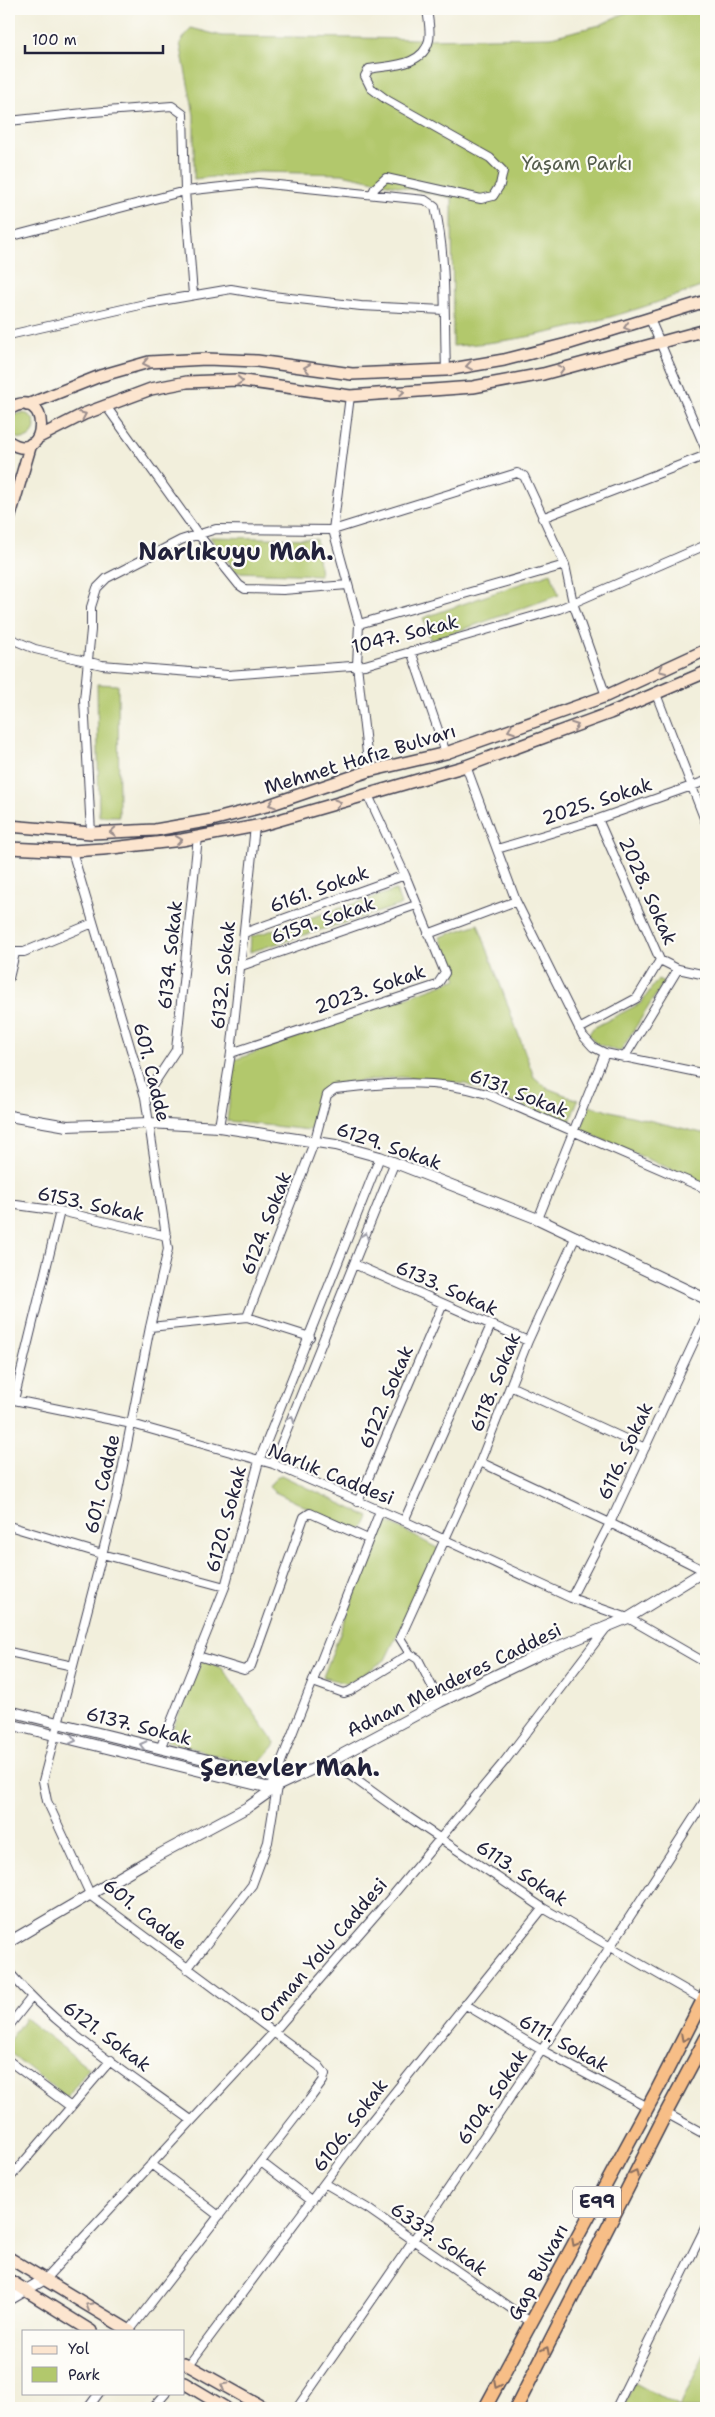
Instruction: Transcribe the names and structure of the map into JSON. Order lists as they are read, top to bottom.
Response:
{
  "streets": {
    "highway": ["E99", "Gap Bulvarı"],
    "main road": ["Mehmet Hafız Bulvarı"],
    "street": [
      "1047. Sokak",
      "2025. Sokak",
      "6161. Sokak",
      "2028. Sokak",
      "6159. Sokak",
      "6134. Sokak",
      "6132. Sokak",
      "2023. Sokak",
      "601. Cadde",
      "6131. Sokak",
      "6129. Sokak",
      "6153. Sokak",
      "6124. Sokak",
      "6133. Sokak",
      "6118. Sokak",
      "6122. Sokak",
      "6116. Sokak",
      "Narlık Caddesi",
      "6120. Sokak",
      "Adnan Menderes Caddesi",
      "6137. Sokak",
      "6113. Sokak",
      "Orman Yolu Caddesi",
      "6121. Sokak",
      "6111. Sokak",
      "6104. Sokak",
      "6106. Sokak",
      "6337. Sokak"
    ]
  },
  "crossings": [
    ["Mehmet Hafız Bulvarı", "6134. Sokak"],
    ["Mehmet Hafız Bulvarı", "6132. Sokak"],
    ["Mehmet Hafız Bulvarı", "2023. Sokak"],
    ["Mehmet Hafız Bulvarı", "601. Cadde"],
    ["2025. Sokak", "2028. Sokak"],
    ["6161. Sokak", "6132. Sokak"],
    ["6161. Sokak", "2023. Sokak"],
    ["6159. Sokak", "6132. Sokak"],
    ["6159. Sokak", "2023. Sokak"],
    ["6134. Sokak", "601. Cadde"],
    ["6132. Sokak", "2023. Sokak"],
    ["6132. Sokak", "6129. Sokak"],
    ["601. Cadde", "6129. Sokak"],
    ["601. Cadde", "6153. Sokak"],
    ["601. Cadde", "Narlık Caddesi"],
    ["601. Cadde", "Adnan Menderes Caddesi"],
    ["601. Cadde", "6137. Sokak"],
    ["601. Cadde", "Orman Yolu Caddesi"],
    ["6131. Sokak", "6129. Sokak"],
    ["6131. Sokak", "6124. Sokak"],
    ["6129. Sokak", "6124. Sokak"],
    ["6129. Sokak", "6118. Sokak"],
    ["6129. Sokak", "6120. Sokak"],
    ["6133. Sokak", "6118. Sokak"],
    ["6133. Sokak", "6122. Sokak"],
    ["6118. Sokak", "Narlık Caddesi"],
    ["6122. Sokak", "Narlık Caddesi"],
    ["6116. Sokak", "Narlık Caddesi"],
    ["Narlık Caddesi", "6120. Sokak"],
    ["Narlık Caddesi", "Adnan Menderes Caddesi"],
    ["6120. Sokak", "6137. Sokak"],
    ["Adnan Menderes Caddesi", "6137. Sokak"],
    ["Adnan Menderes Caddesi", "6113. Sokak"],
    ["Adnan Menderes Caddesi", "Orman Yolu Caddesi"],
    ["6113. Sokak", "Orman Yolu Caddesi"],
    ["6113. Sokak", "6104. Sokak"],
    ["6113. Sokak", "6106. Sokak"],
    ["6113. Sokak", "Gap Bulvarı"],
    ["Orman Yolu Caddesi", "6121. Sokak"],
    ["6111. Sokak", "6104. Sokak"],
    ["6111. Sokak", "6106. Sokak"],
    ["6111. Sokak", "Gap Bulvarı"],
    ["6104. Sokak", "6337. Sokak"],
    ["6106. Sokak", "6337. Sokak"],
    ["6337. Sokak", "Gap Bulvarı"]
  ],
  "districts": ["Narlıkuyu Mah.", "Şenevler Mah."],
  "parks": ["Yaşam Parkı"],
  "legend": ["Yol", "Park"],
  "scale_bar": "100 m"
}
